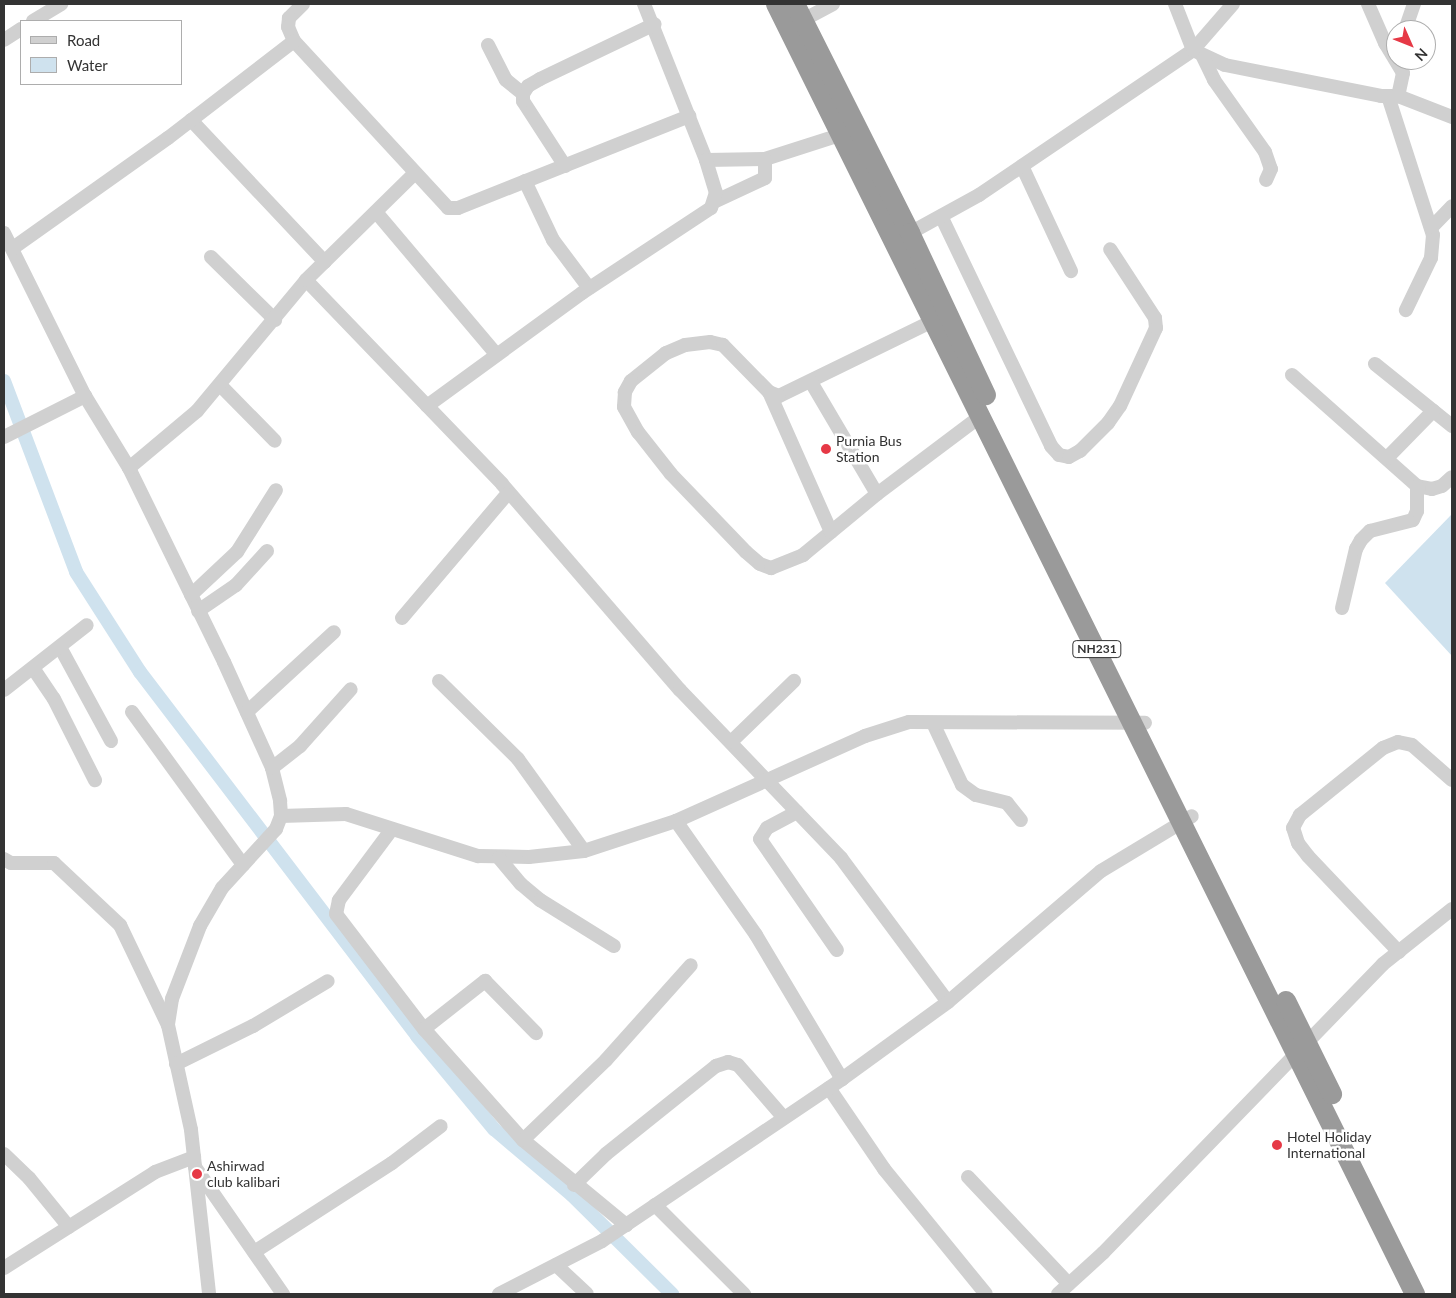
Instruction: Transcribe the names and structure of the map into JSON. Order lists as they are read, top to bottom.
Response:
{
  "streets": {
    "highway": ["NH231"]
  },
  "places": ["Purnia Bus Station", "Hotel Holiday International", "Ashirwad club kalibari"],
  "legend": ["Road", "Water"],
  "north": "bottom right"
}
